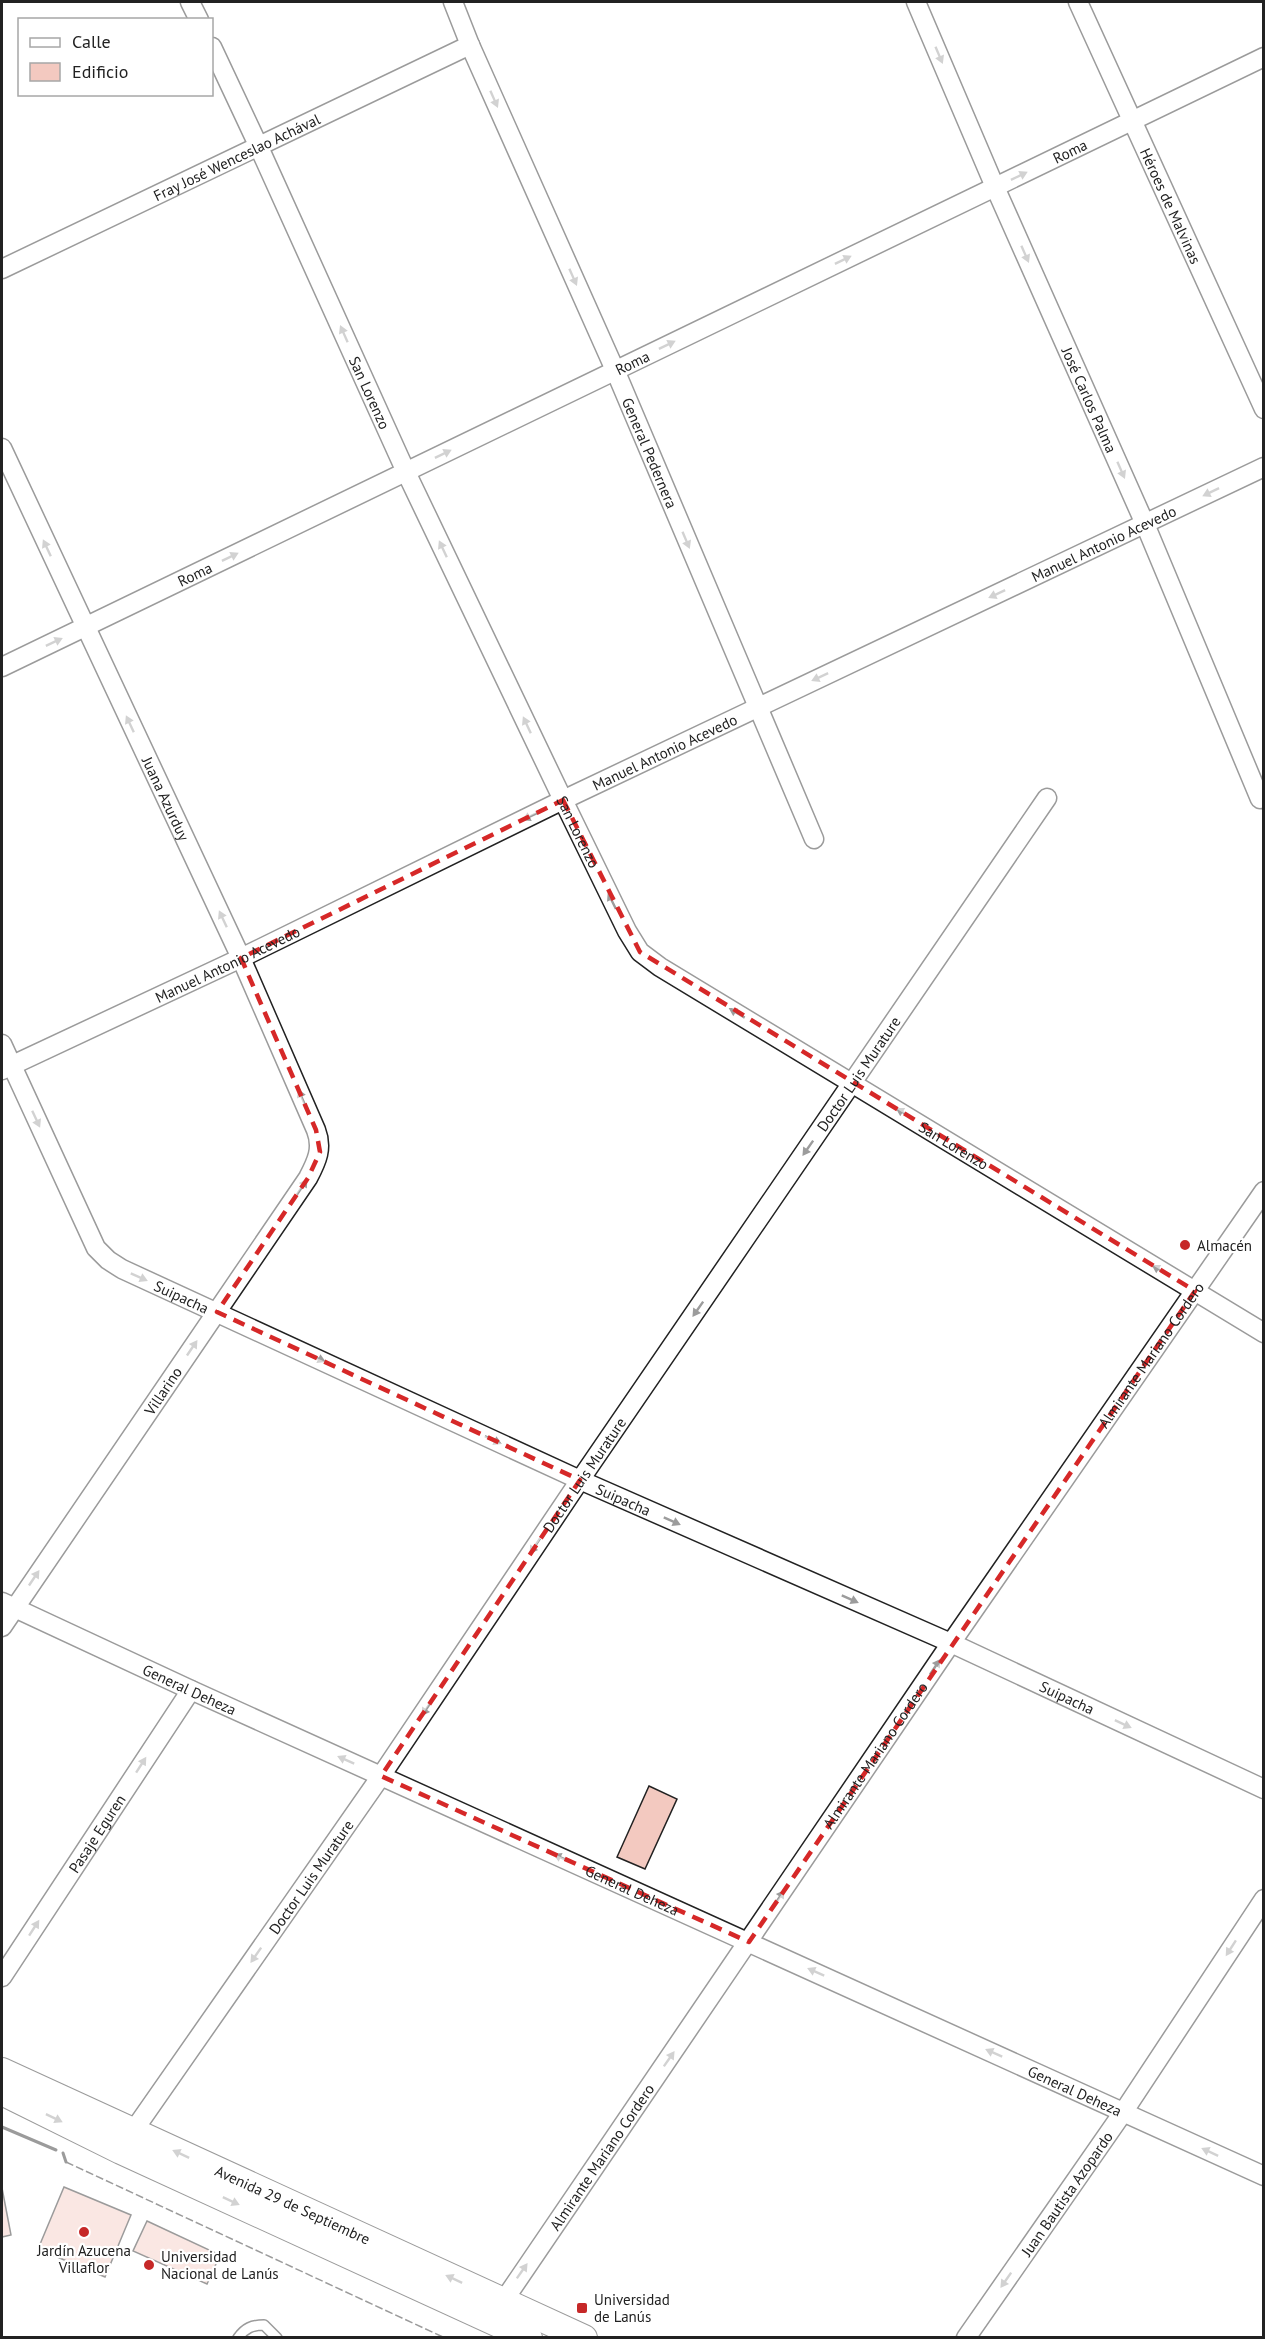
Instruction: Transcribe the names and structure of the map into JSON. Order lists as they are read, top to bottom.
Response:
{
  "streets": {
    "main road": ["Avenida 29 de Septiembre"],
    "street": [
      "Roma",
      "Fray José Wenceslao Achával",
      "Héroes de Malvinas",
      "San Lorenzo",
      "José Carlos Palma",
      "General Pedernera",
      "Manuel Antonio Acevedo",
      "Juana Azurduy",
      "Doctor Luis Murature",
      "Suipacha",
      "Almirante Mariano Cordero",
      "Villarino",
      "General Deheza",
      "Pasaje Eguren",
      "Juan Bautista Azopardo"
    ]
  },
  "crossings": [
    ["Roma", "Héroes de Malvinas"],
    ["Roma", "San Lorenzo"],
    ["Roma", "José Carlos Palma"],
    ["Roma", "General Pedernera"],
    ["Roma", "Juana Azurduy"],
    ["Fray José Wenceslao Achával", "San Lorenzo"],
    ["Fray José Wenceslao Achával", "General Pedernera"],
    ["San Lorenzo", "Manuel Antonio Acevedo"],
    ["San Lorenzo", "Doctor Luis Murature"],
    ["San Lorenzo", "Almirante Mariano Cordero"],
    ["José Carlos Palma", "Manuel Antonio Acevedo"],
    ["General Pedernera", "Manuel Antonio Acevedo"],
    ["Manuel Antonio Acevedo", "Juana Azurduy"],
    ["Manuel Antonio Acevedo", "Suipacha"],
    ["Juana Azurduy", "Villarino"],
    ["Doctor Luis Murature", "Suipacha"],
    ["Doctor Luis Murature", "General Deheza"],
    ["Doctor Luis Murature", "Avenida 29 de Septiembre"],
    ["Suipacha", "Almirante Mariano Cordero"],
    ["Suipacha", "Villarino"],
    ["Almirante Mariano Cordero", "General Deheza"],
    ["Almirante Mariano Cordero", "Avenida 29 de Septiembre"],
    ["Villarino", "General Deheza"],
    ["General Deheza", "Pasaje Eguren"],
    ["General Deheza", "Juan Bautista Azopardo"]
  ],
  "one_way": [
    "Roma",
    "San Lorenzo",
    "José Carlos Palma",
    "General Pedernera",
    "Manuel Antonio Acevedo",
    "Juana Azurduy",
    "Doctor Luis Murature",
    "Suipacha",
    "Almirante Mariano Cordero",
    "Villarino",
    "General Deheza",
    "Pasaje Eguren",
    "Juan Bautista Azopardo"
  ],
  "places": {
    "other": ["Almacén", "Jardín Azucena Villaflor", "Universidad Nacional de Lanús"],
    "transit": ["Universidad de Lanús"]
  },
  "legend": ["Calle", "Edificio"]
}
